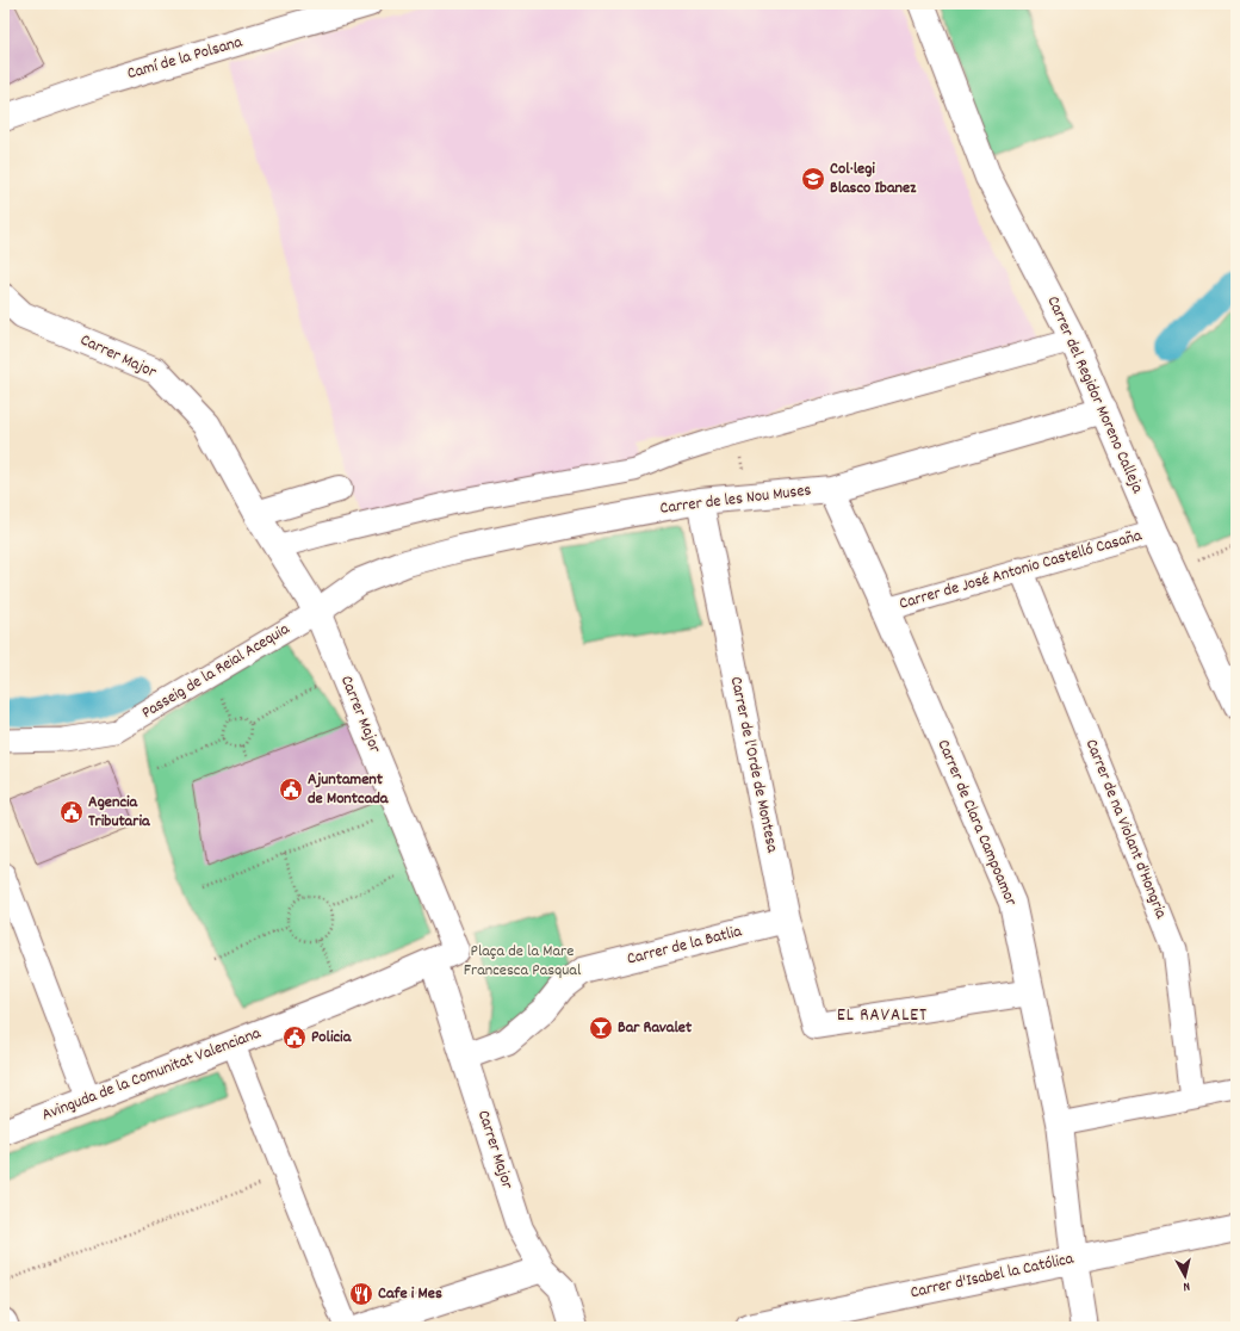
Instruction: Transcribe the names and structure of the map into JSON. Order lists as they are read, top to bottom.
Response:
{
  "streets": {
    "street": [
      "Camí de la Polsana",
      "Carrer Major",
      "Carrer del Regidor Moreno Calleja",
      "Carrer de les Nou Muses",
      "Carrer de José Antonio Castelló Casaña",
      "Passeig de la Reial Acequia",
      "Carrer de l'Orde de Montesa",
      "Carrer de Clara Campoamor",
      "Carrer de na Violant d'Hongria",
      "Carrer de la Batlia",
      "Avinguda de la Comunitat Valenciana",
      "Carrer d'Isabel la Católica"
    ]
  },
  "crossings": [
    ["Carrer Major", "Carrer de les Nou Muses"],
    ["Carrer Major", "Passeig de la Reial Acequia"],
    ["Carrer Major", "Carrer de la Batlia"],
    ["Carrer Major", "Avinguda de la Comunitat Valenciana"],
    ["Carrer del Regidor Moreno Calleja", "Carrer de les Nou Muses"],
    ["Carrer del Regidor Moreno Calleja", "Carrer de José Antonio Castelló Casaña"],
    ["Carrer de les Nou Muses", "Passeig de la Reial Acequia"],
    ["Carrer de les Nou Muses", "Carrer de l'Orde de Montesa"],
    ["Carrer de les Nou Muses", "Carrer de Clara Campoamor"],
    ["Carrer de José Antonio Castelló Casaña", "Carrer de Clara Campoamor"],
    ["Carrer de José Antonio Castelló Casaña", "Carrer de na Violant d'Hongria"],
    ["Carrer de l'Orde de Montesa", "Carrer de Clara Campoamor"],
    ["Carrer de l'Orde de Montesa", "Carrer de la Batlia"],
    ["Carrer de Clara Campoamor", "Carrer d'Isabel la Católica"]
  ],
  "districts": ["EL RAVALET"],
  "parks": ["Plaça de la Mare Francesca Pasqual"],
  "places": {
    "school or university": ["Col·legi Blasco Ibanez"],
    "public building": ["Ajuntament de Montcada", "Agencia Tributaria", "Policia"],
    "bar": ["Bar Ravalet"],
    "restaurant": ["Cafe i Mes"]
  },
  "north": "bottom"
}
